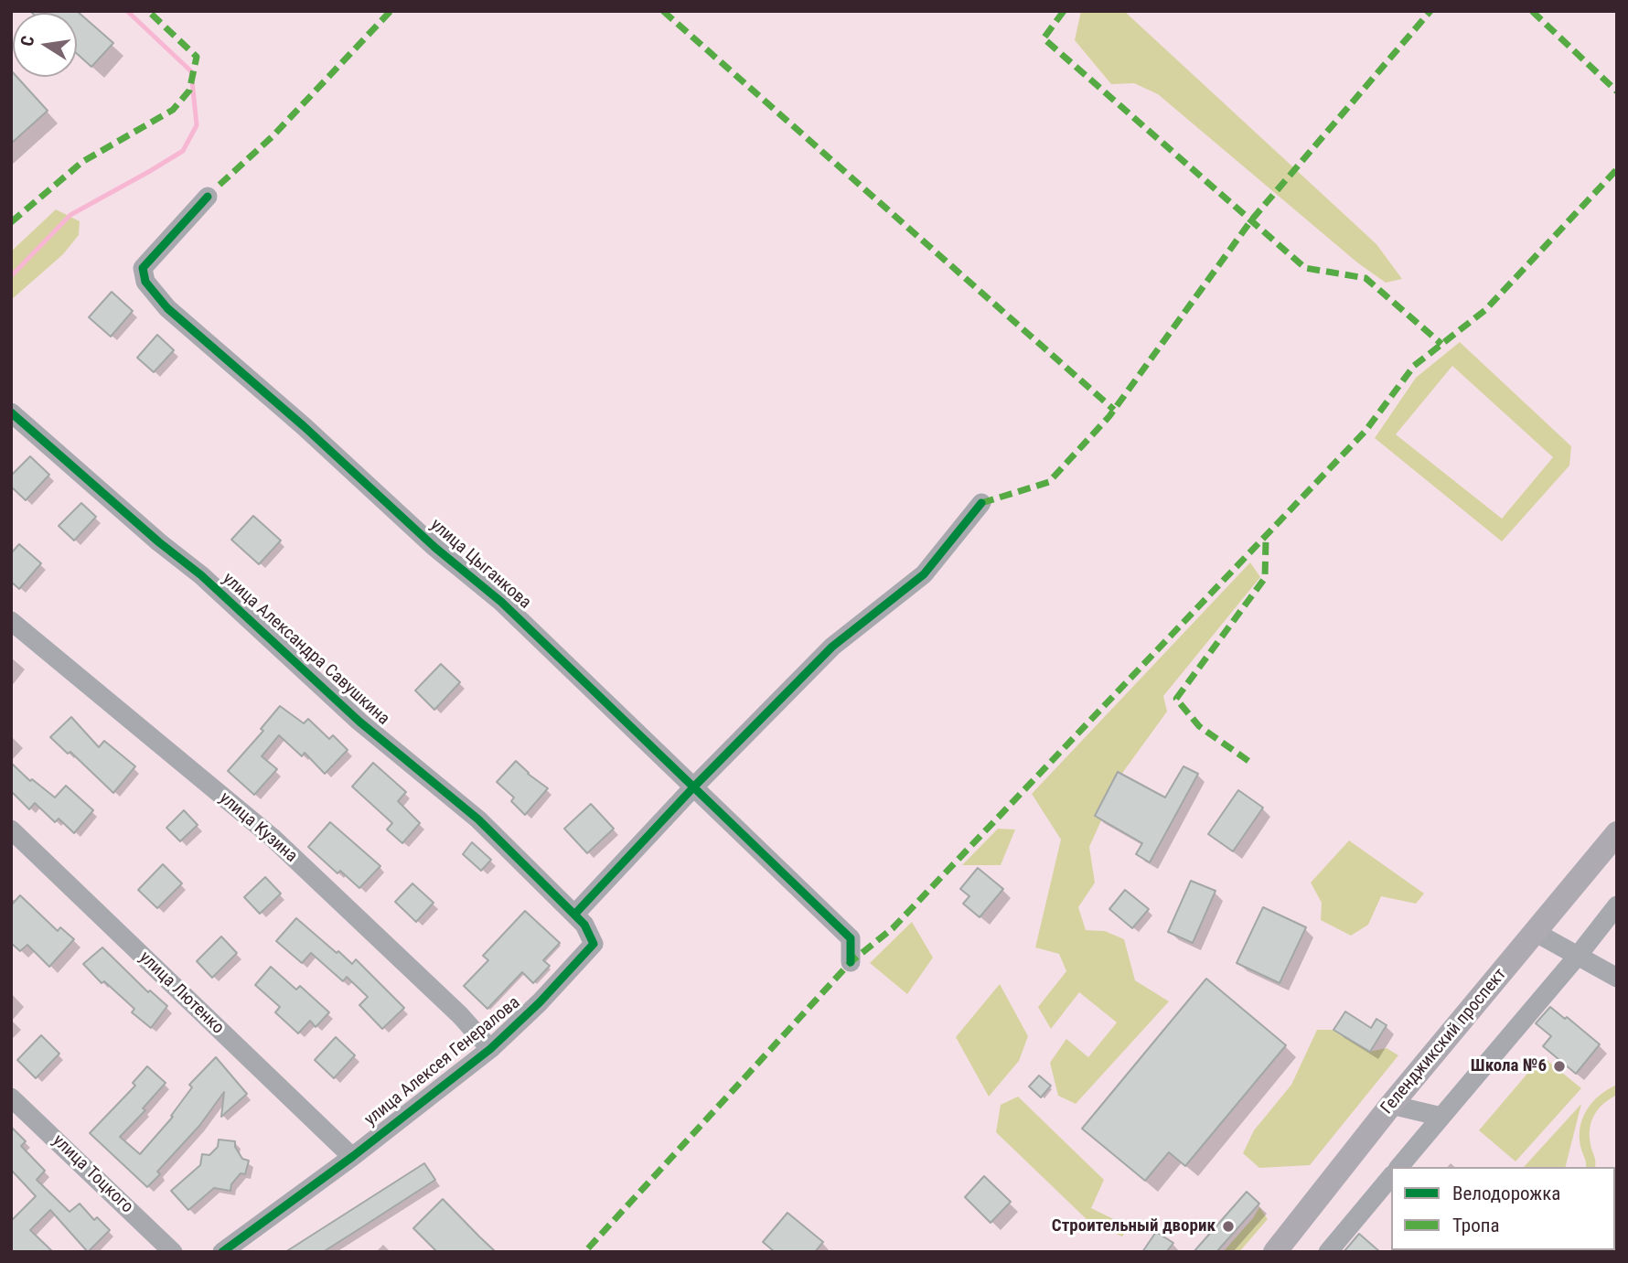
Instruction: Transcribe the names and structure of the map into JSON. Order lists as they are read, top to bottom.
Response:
{
  "streets": {
    "main road": ["Геленджикский проспект"],
    "street": [
      "улица Цыганкова",
      "улица Александра Савушкина",
      "улица Кузина",
      "улица Лютенко",
      "улица Алексея Генералова",
      "улица Тоцкого"
    ]
  },
  "crossings": [
    ["улица Александра Савушкина", "улица Алексея Генералова"],
    ["улица Кузина", "улица Алексея Генералова"],
    ["улица Лютенко", "улица Алексея Генералова"]
  ],
  "places": ["Школа №6", "Строительный дворик"],
  "legend": ["Велодорожка", "Тропа"],
  "north": "left"
}
